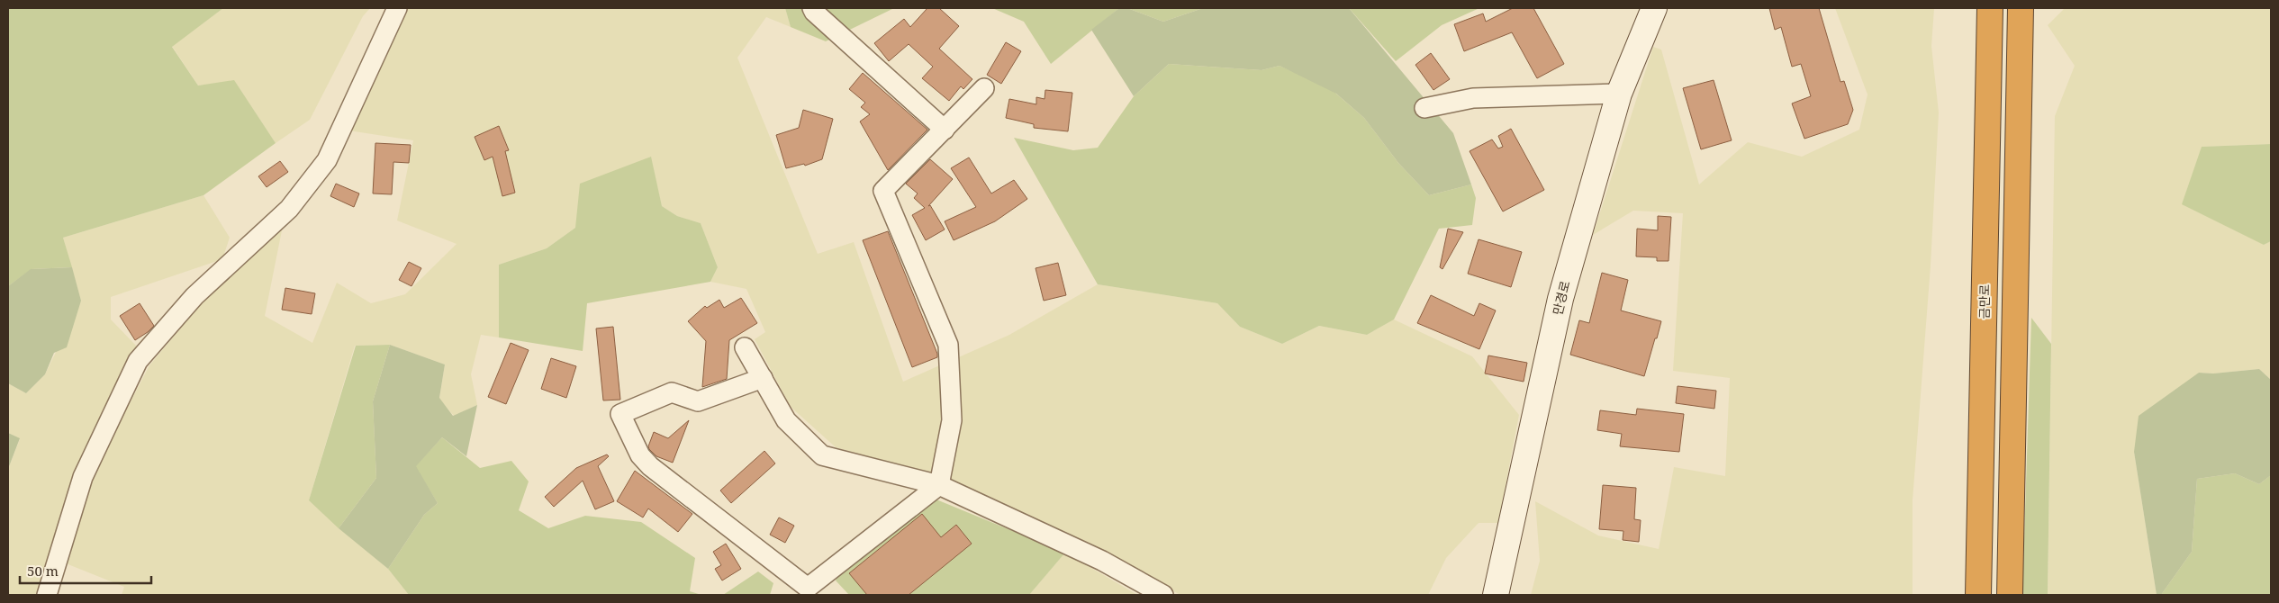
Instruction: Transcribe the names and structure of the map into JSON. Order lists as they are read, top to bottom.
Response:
{
  "streets": {
    "highway": ["금만로"],
    "street": ["만경로"]
  },
  "scale_bar": "50 m"
}
